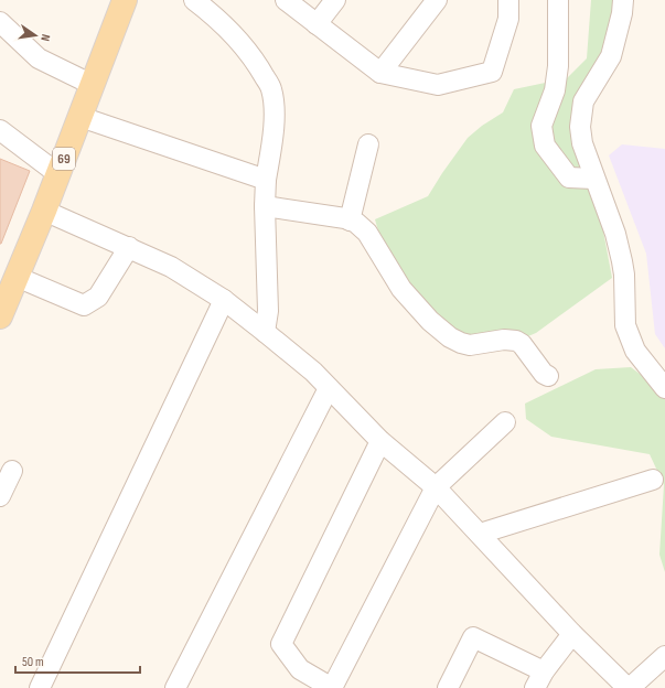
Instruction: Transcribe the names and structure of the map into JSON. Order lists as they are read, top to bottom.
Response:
{
  "streets": {
    "main road": ["69"]
  },
  "scale_bar": "50 m",
  "north": "right"
}
